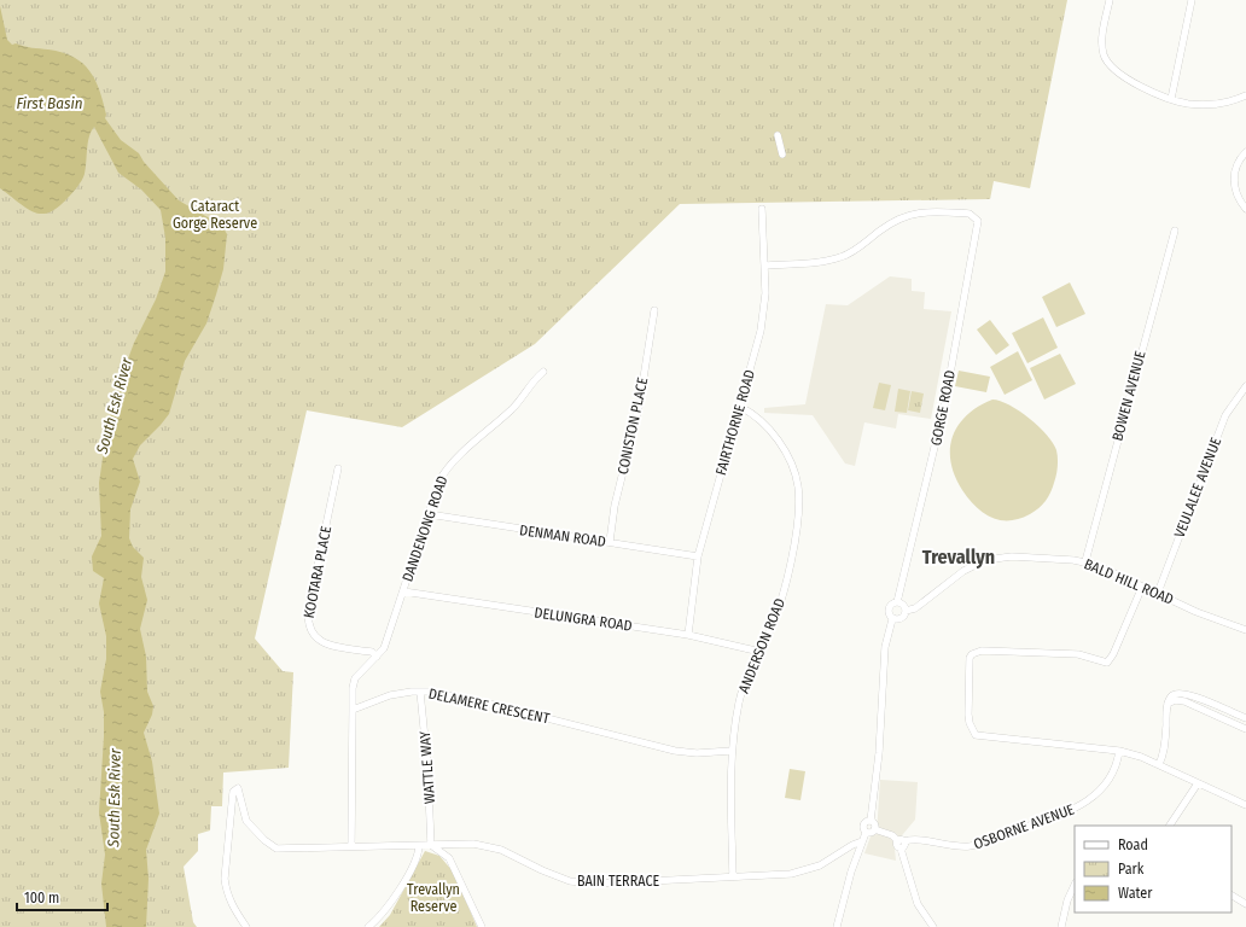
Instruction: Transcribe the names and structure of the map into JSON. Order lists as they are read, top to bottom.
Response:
{
  "streets": {
    "street": [
      "BOWEN AVENUE",
      "GORGE ROAD",
      "FAIRTHORNE ROAD",
      "CONISTON PLACE",
      "VEULALEE AVENUE",
      "DANDENONG ROAD",
      "DENMAN ROAD",
      "KOOTARA PLACE",
      "BALD HILL ROAD",
      "DELUNGRA ROAD",
      "ANDERSON ROAD",
      "DELAMERE CRESCENT",
      "WATTLE WAY",
      "OSBORNE AVENUE",
      "BAIN TERRACE"
    ]
  },
  "crossings": [
    ["BOWEN AVENUE", "BALD HILL ROAD"],
    ["GORGE ROAD", "FAIRTHORNE ROAD"],
    ["GORGE ROAD", "BALD HILL ROAD"],
    ["FAIRTHORNE ROAD", "DENMAN ROAD"],
    ["FAIRTHORNE ROAD", "DELUNGRA ROAD"],
    ["FAIRTHORNE ROAD", "ANDERSON ROAD"],
    ["CONISTON PLACE", "DENMAN ROAD"],
    ["VEULALEE AVENUE", "BALD HILL ROAD"],
    ["DANDENONG ROAD", "DENMAN ROAD"],
    ["DANDENONG ROAD", "KOOTARA PLACE"],
    ["DANDENONG ROAD", "DELUNGRA ROAD"],
    ["DANDENONG ROAD", "DELAMERE CRESCENT"],
    ["DELUNGRA ROAD", "ANDERSON ROAD"],
    ["ANDERSON ROAD", "DELAMERE CRESCENT"],
    ["ANDERSON ROAD", "BAIN TERRACE"],
    ["DELAMERE CRESCENT", "WATTLE WAY"],
    ["WATTLE WAY", "BAIN TERRACE"]
  ],
  "districts": ["Trevallyn"],
  "water": ["First Basin", "South Esk River"],
  "parks": ["Cataract Gorge Reserve", "Trevallyn Reserve"],
  "legend": ["Road", "Park", "Water"],
  "scale_bar": "100 m"
}
